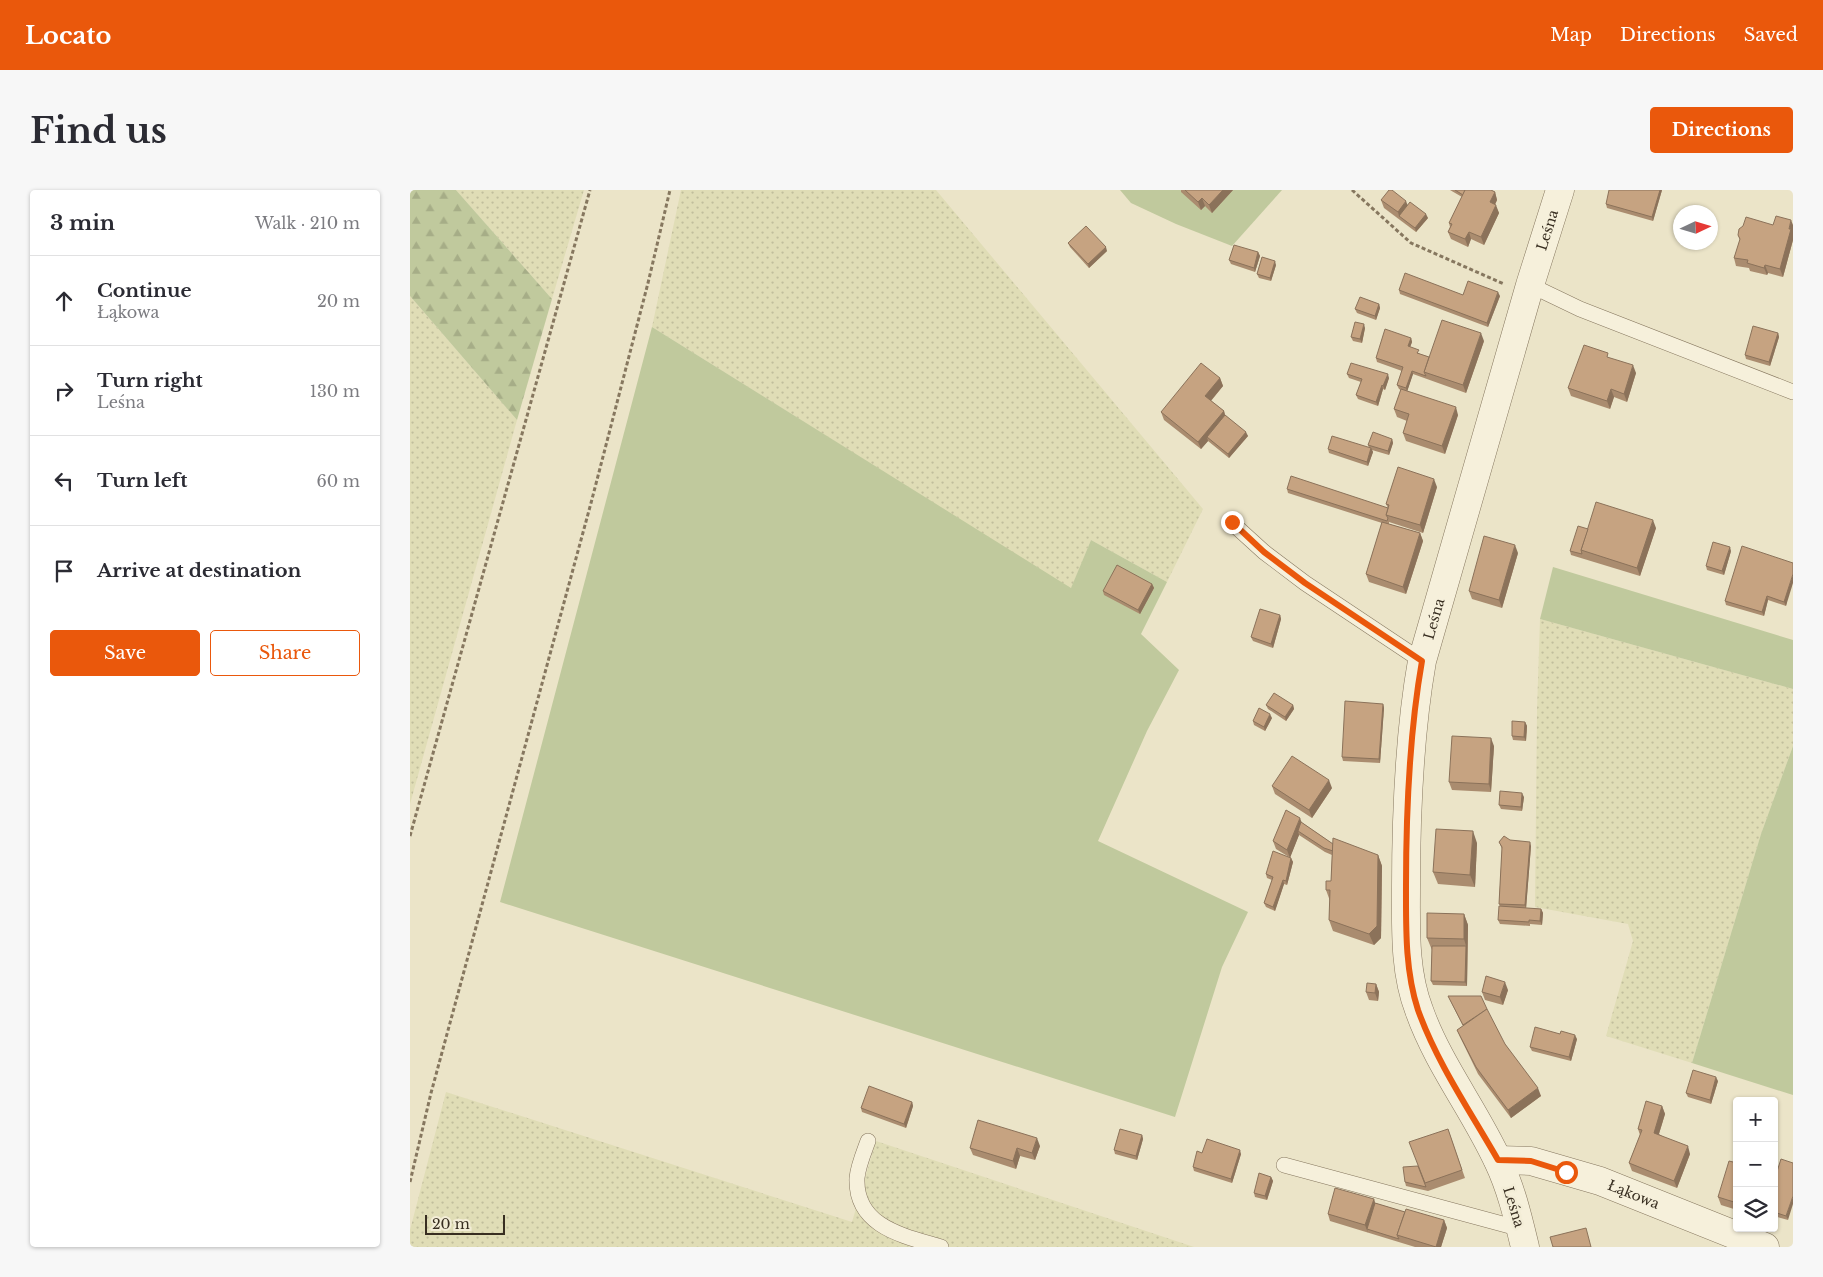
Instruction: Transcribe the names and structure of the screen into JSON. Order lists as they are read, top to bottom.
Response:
{
  "streets": {
    "street": ["Leśna", "Łąkowa"]
  },
  "crossings": [
    ["Leśna", "Łąkowa"]
  ],
  "scale_bar": "20 m",
  "north": "right",
  "page": {
    "header": "Locato",
    "nav": ["Map", "Directions", "Saved"],
    "buttons": [
      "Directions",
      ["Save", "Share"]
    ],
    "title": "Find us",
    "heading": ["3 min", "Walk · 210 m"],
    "list": [
      ["Continue", "Łąkowa", "20 m"],
      ["Turn right", "Leśna", "130 m"],
      ["Turn left", "60 m"],
      "Arrive at destination"
    ],
    "map_buttons": ["+", "−"],
    "scale": "20 m"
  }
}
